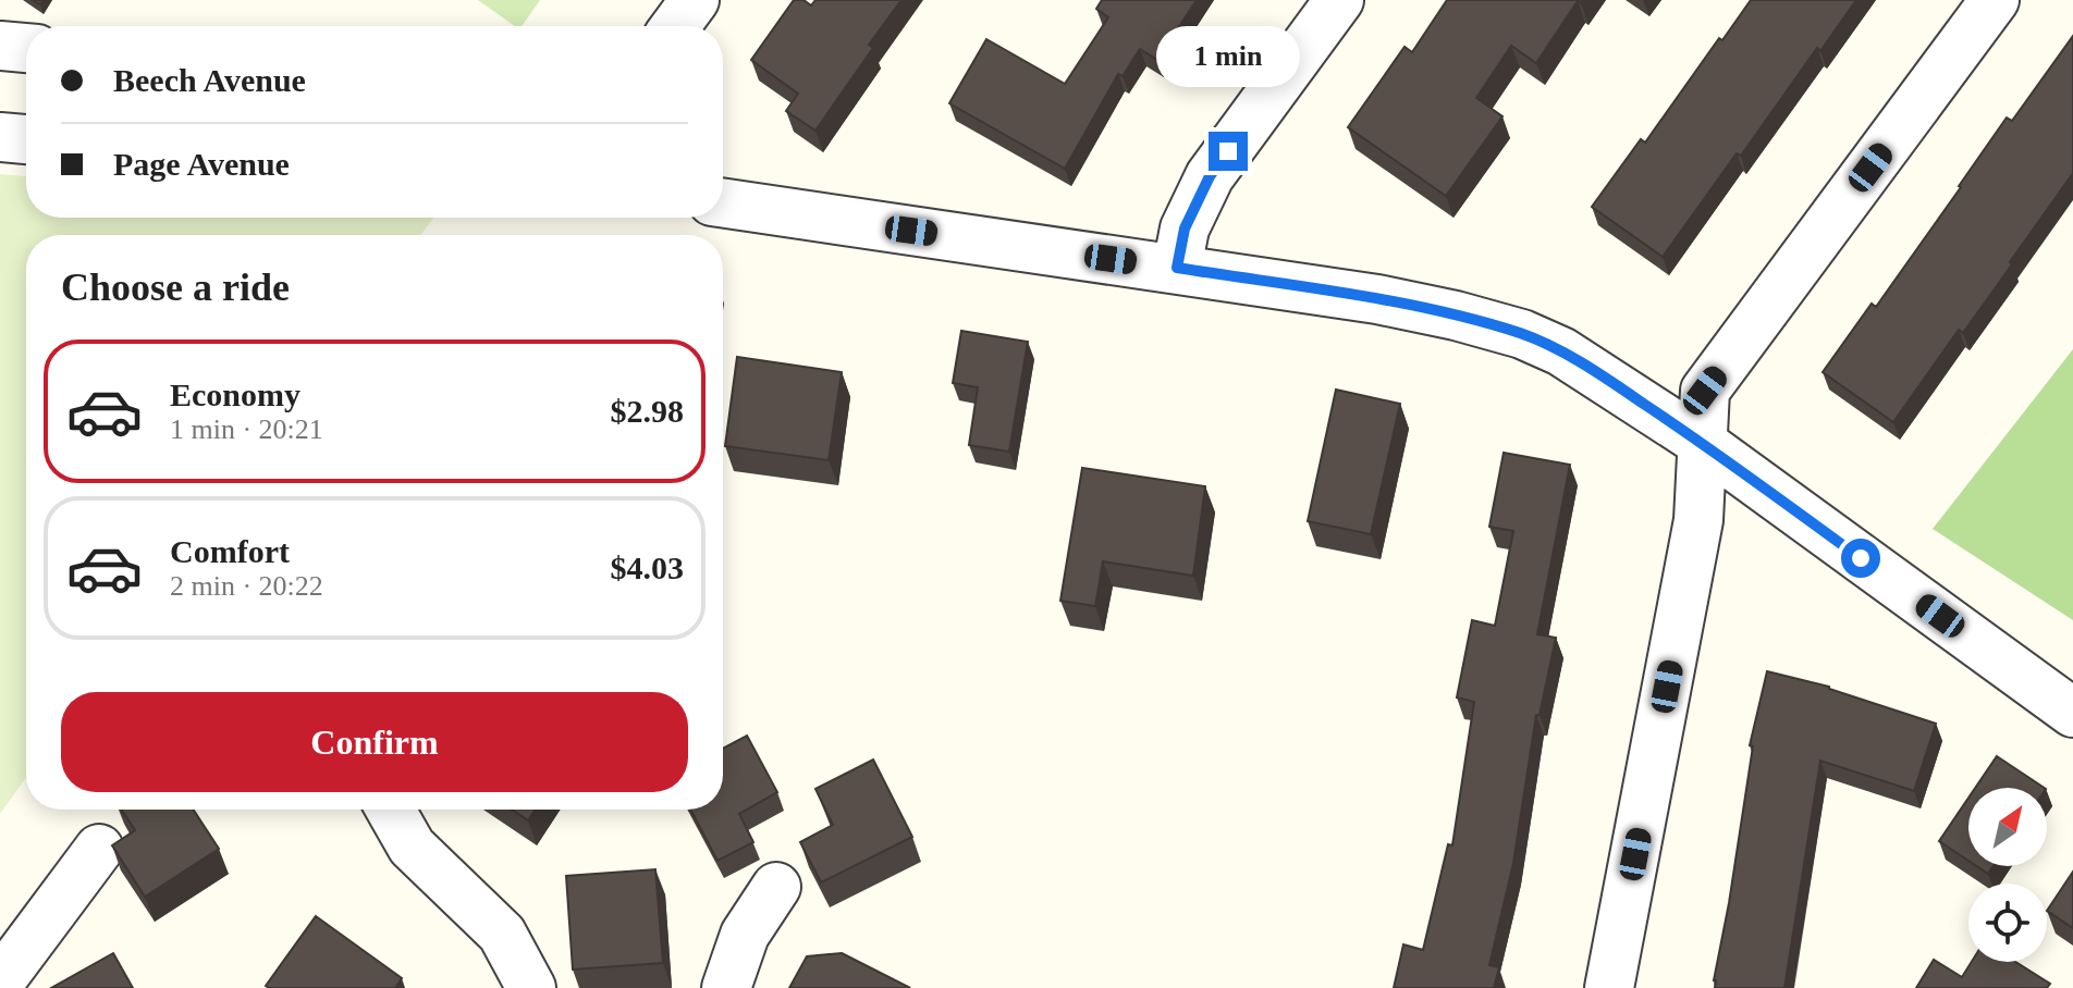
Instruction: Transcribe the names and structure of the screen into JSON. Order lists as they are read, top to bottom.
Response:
{
  "north": "top right",
  "page": {
    "bubble": "1 min",
    "banner": ["Beech Avenue", "Page Avenue"],
    "heading": "Choose a ride",
    "list": [
      {
        "name": "Economy",
        "note": "1 min · 20:21",
        "value": "$2.98"
      },
      {
        "name": "Comfort",
        "note": "2 min · 20:22",
        "value": "$4.03"
      }
    ],
    "buttons": "Confirm"
  }
}
